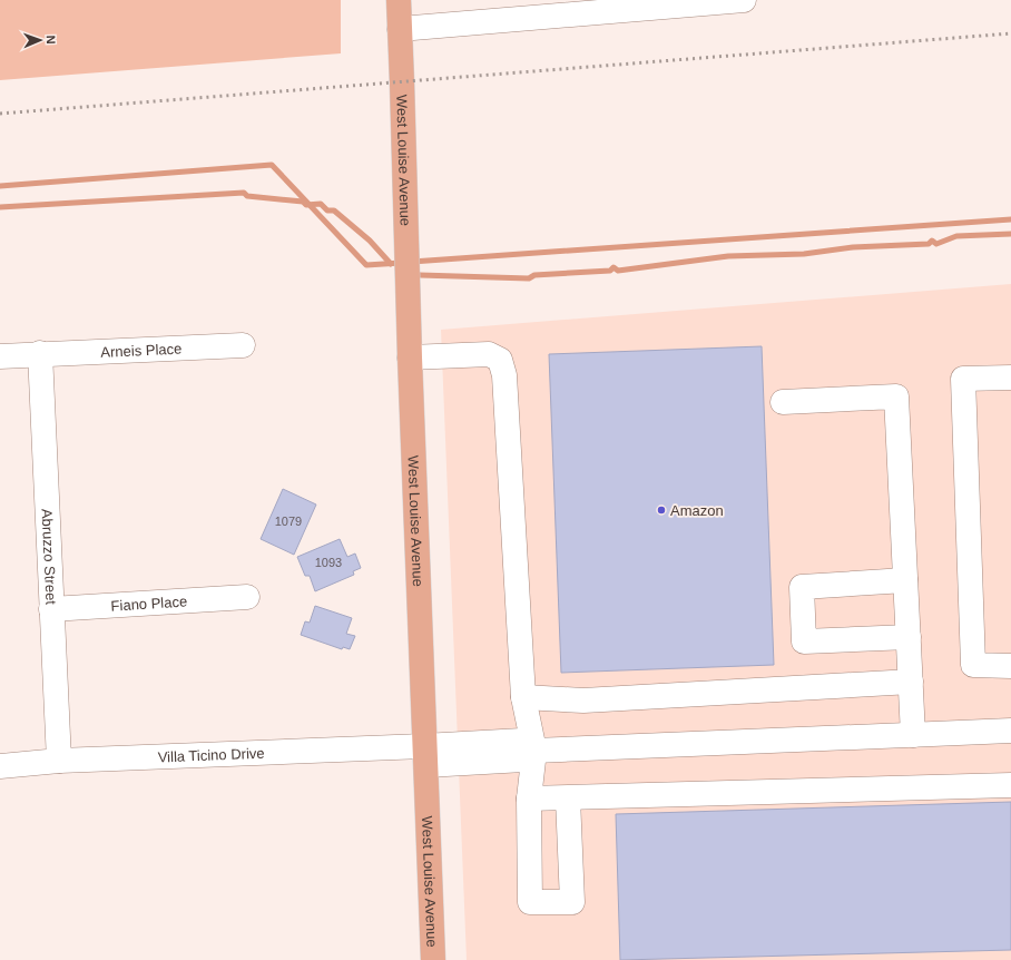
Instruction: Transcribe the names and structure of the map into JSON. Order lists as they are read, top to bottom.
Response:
{
  "streets": {
    "main road": ["West Louise Avenue"],
    "street": [
      "Arneis Place",
      "Abruzzo Street",
      "Fiano Place",
      "Villa Ticino Drive"
    ]
  },
  "crossings": [
    ["West Louise Avenue", "Villa Ticino Drive"],
    ["Arneis Place", "Abruzzo Street"],
    ["Abruzzo Street", "Fiano Place"],
    ["Abruzzo Street", "Villa Ticino Drive"]
  ],
  "places": ["Amazon"],
  "house_numbers": ["1079", "1093"],
  "north": "right"
}
